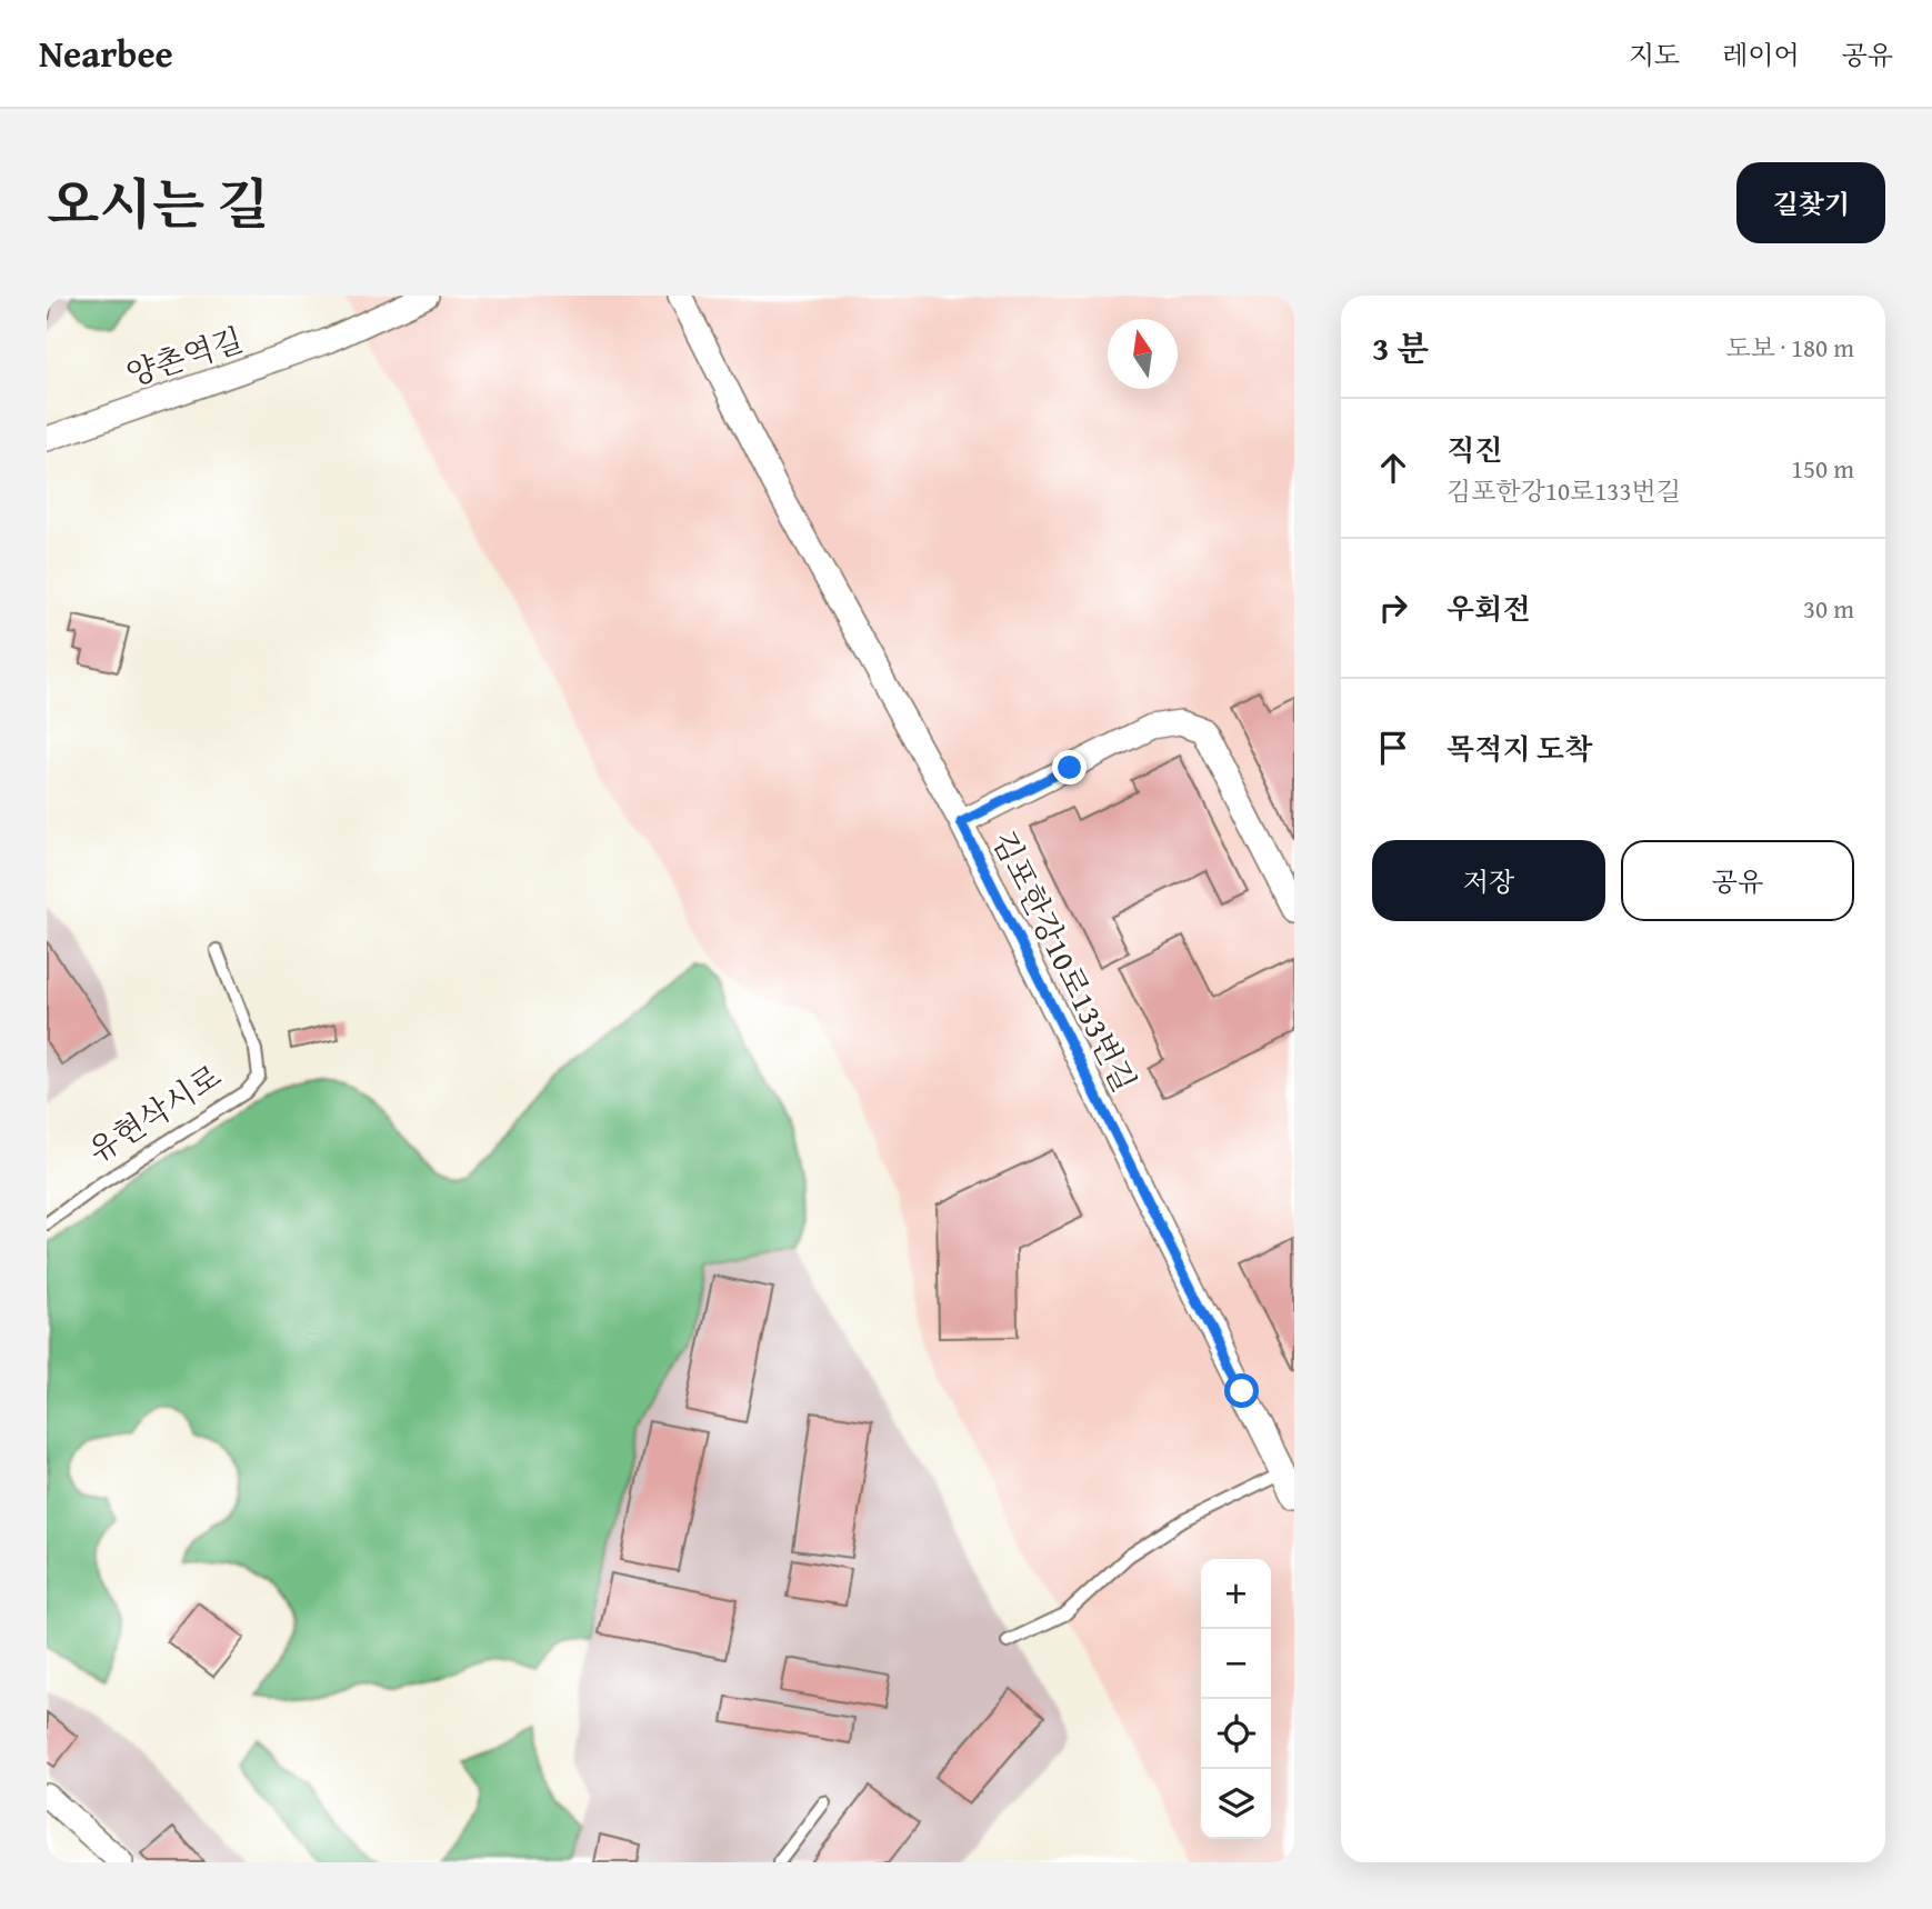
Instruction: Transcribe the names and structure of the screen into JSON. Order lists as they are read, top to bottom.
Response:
{
  "streets": {
    "street": ["양촌역길", "김포한강10로133번길"],
    "lane": ["유현삭시로"]
  },
  "north": "top",
  "page": {
    "header": "Nearbee",
    "nav": ["지도", "레이어", "공유"],
    "title": "오시는 길",
    "buttons": [
      "길찾기",
      ["저장", "공유"]
    ],
    "heading": ["3 분", "도보 · 180 m"],
    "list": [
      ["직진", "김포한강10로133번길", "150 m"],
      ["우회전", "30 m"],
      "목적지 도착"
    ],
    "map_buttons": ["+", "−"]
  }
}
